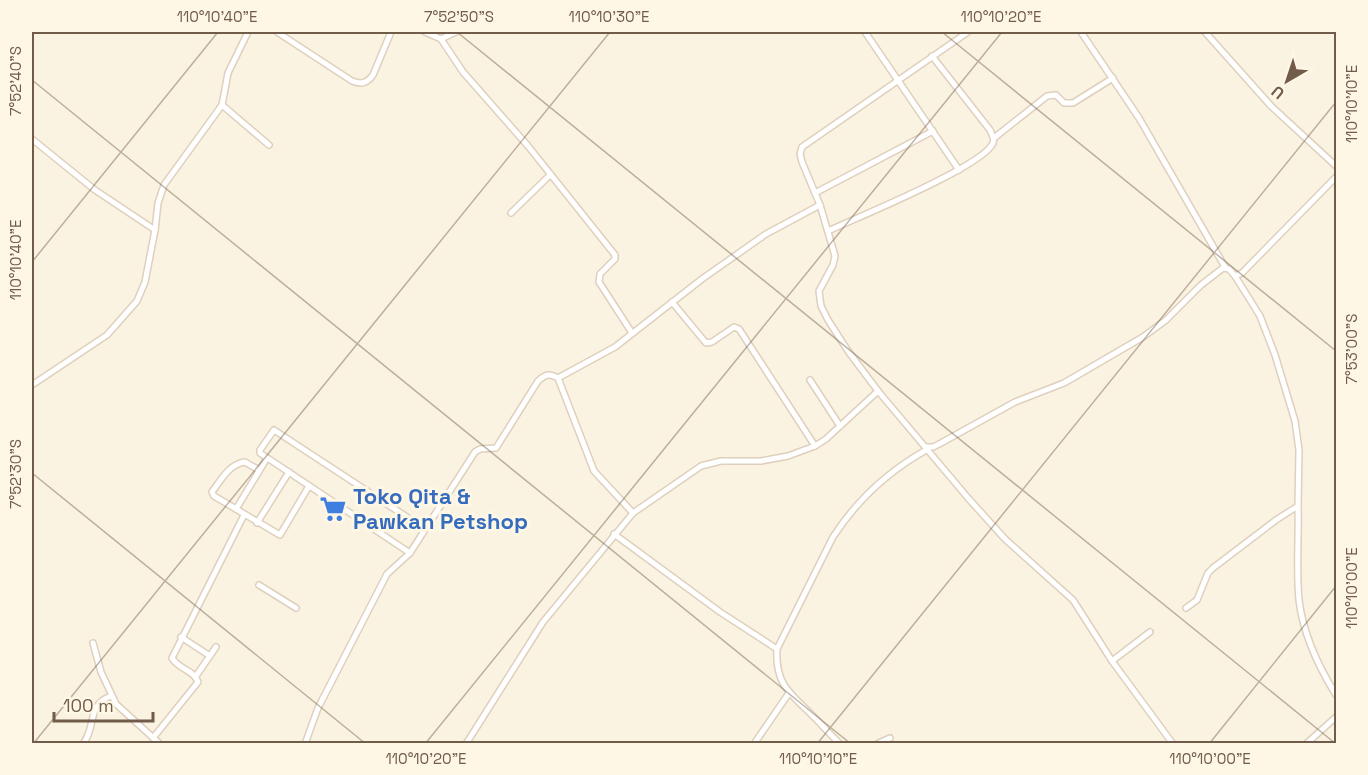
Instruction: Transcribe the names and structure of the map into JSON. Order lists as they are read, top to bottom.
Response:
{
  "places": {
    "supermarket": ["Toko Qita & Pawkan Petshop"]
  },
  "scale_bar": "100 m",
  "north": "bottom left",
  "coordinates": [
    "110°10'40\"E",
    "7°52'50\"S",
    "110°10'30\"E",
    "110°10'20\"E",
    "7°52'40\"S",
    "110°10'10\"E",
    "7°53'00\"S",
    "7°52'30\"S",
    "110°10'00\"E"
  ]
}
